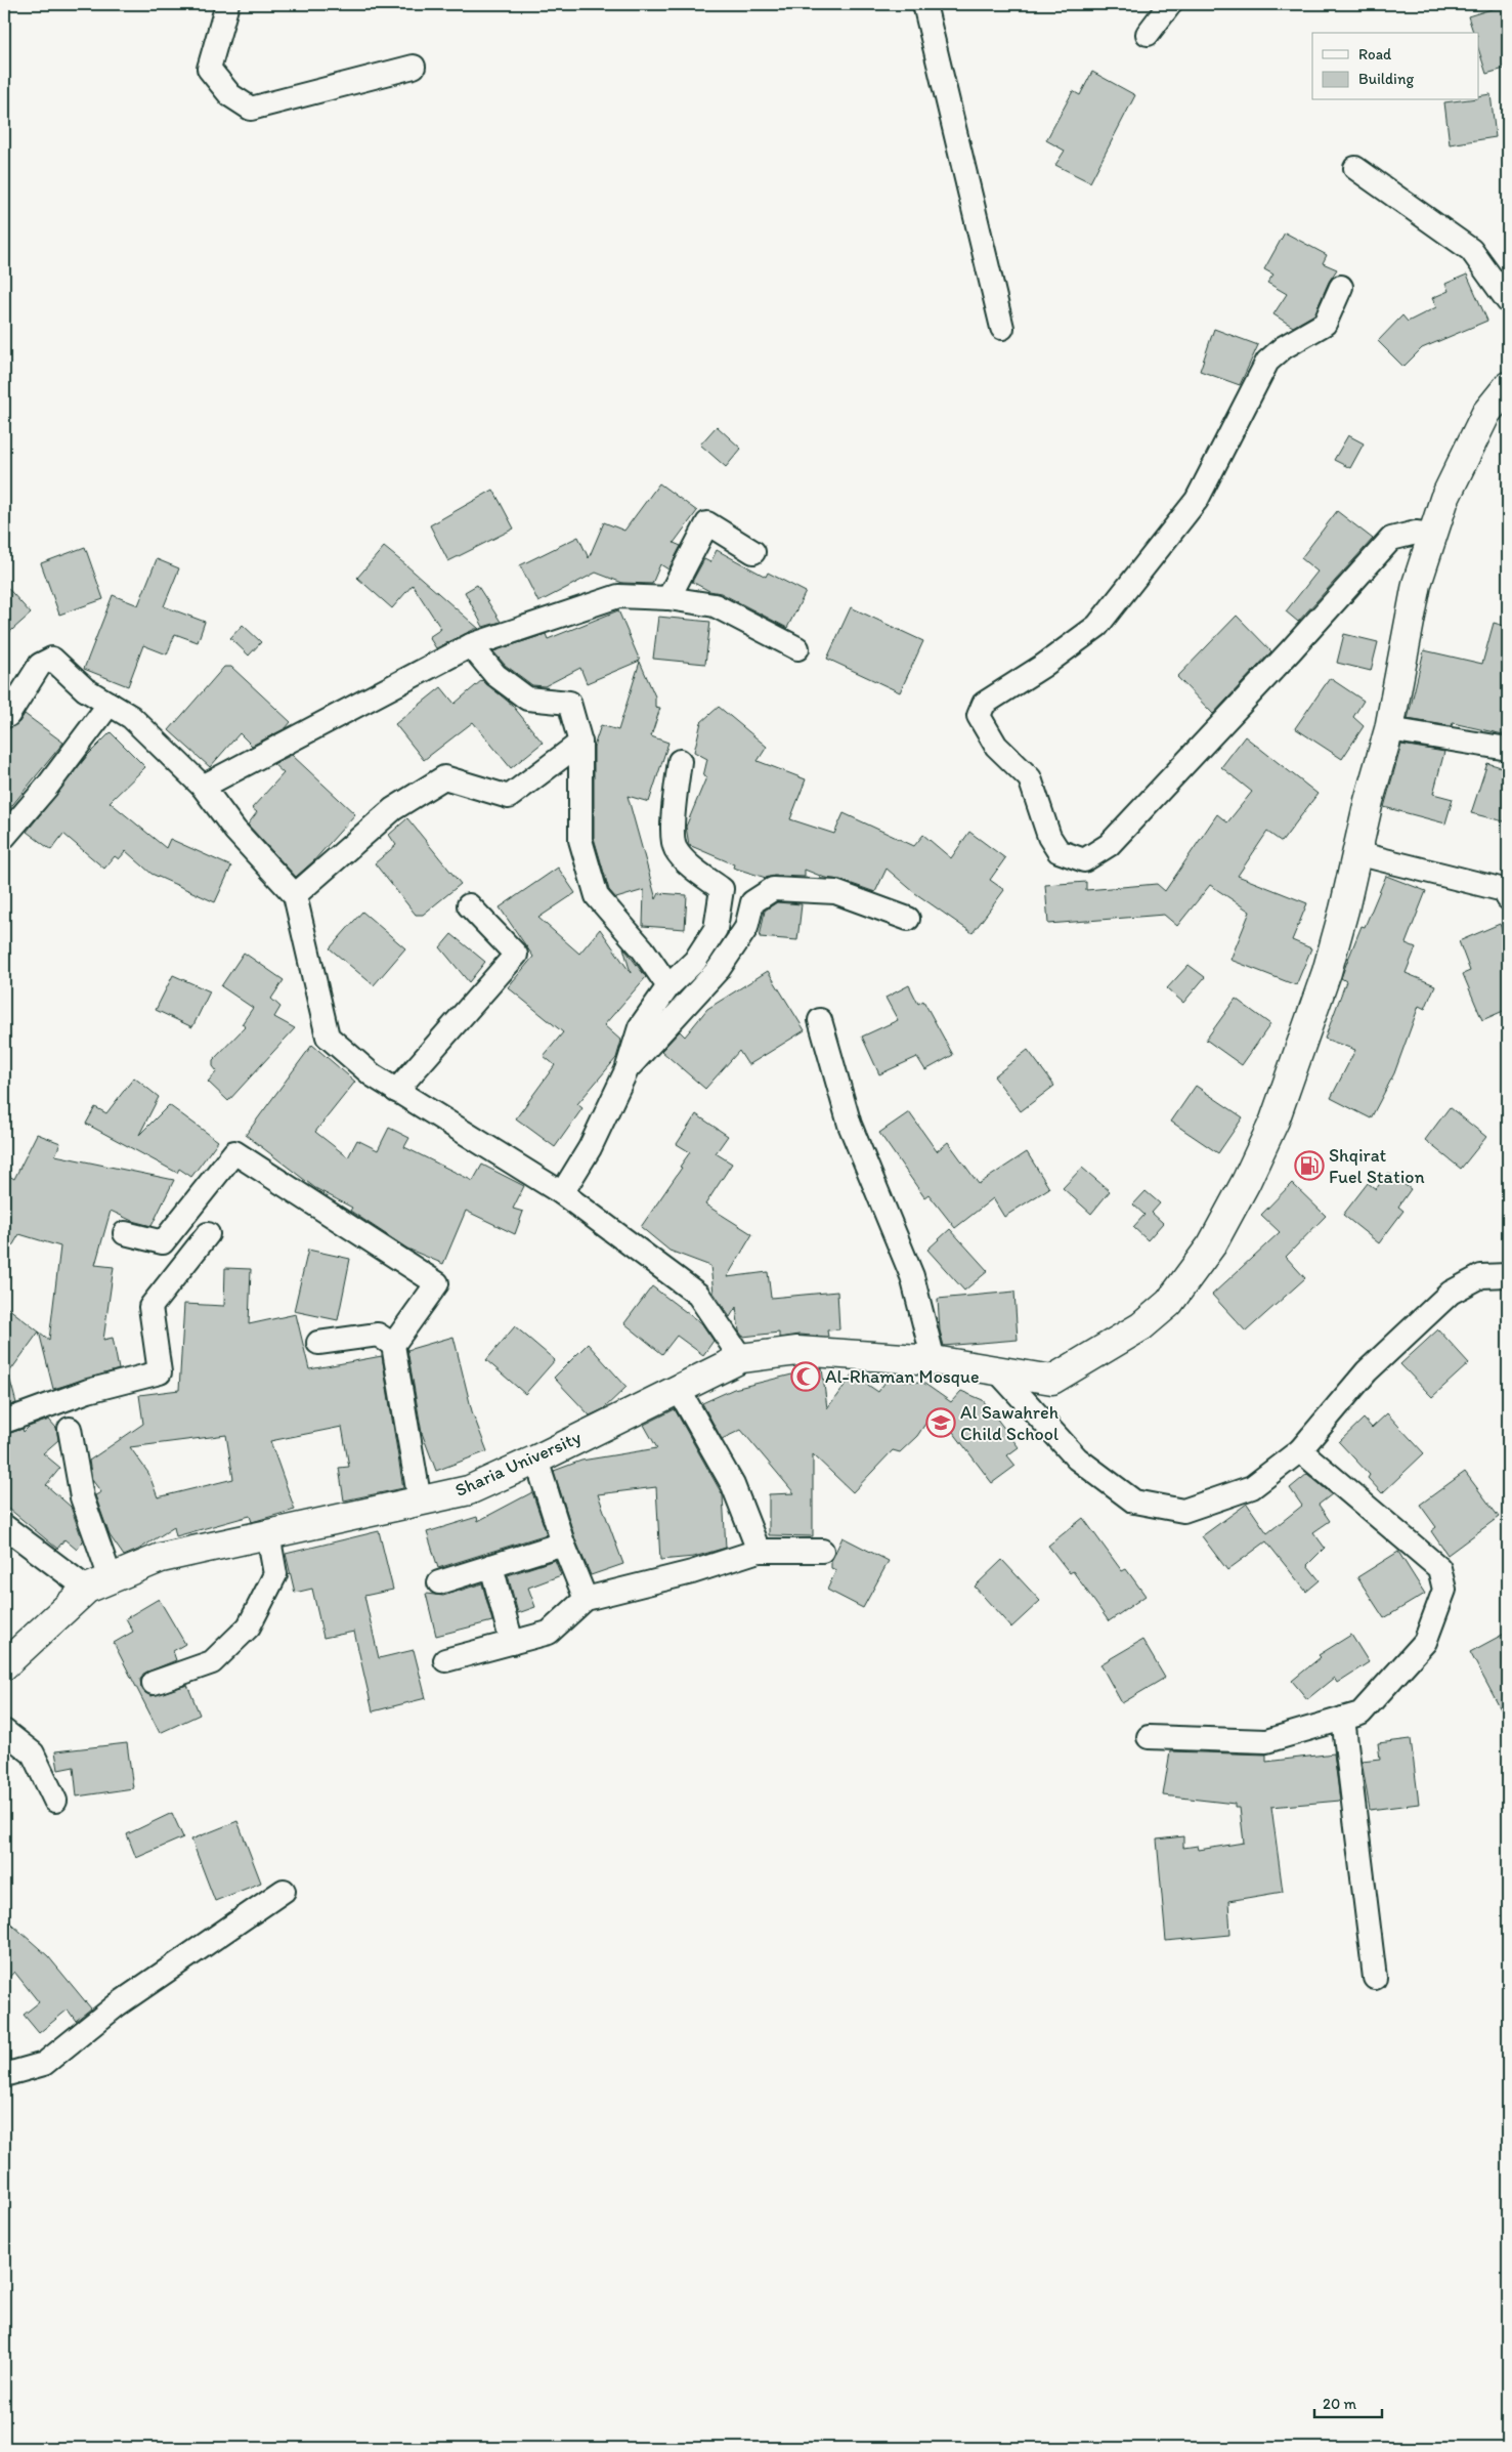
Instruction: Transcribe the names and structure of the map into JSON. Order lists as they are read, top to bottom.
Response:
{
  "streets": {
    "main road": ["Sharia University"]
  },
  "places": {
    "fuel station": ["Shqirat Fuel Station"],
    "mosque": ["Al-Rhaman Mosque"],
    "school or university": ["Al Sawahreh Child School"]
  },
  "legend": ["Road", "Building"],
  "scale_bar": "20 m"
}
